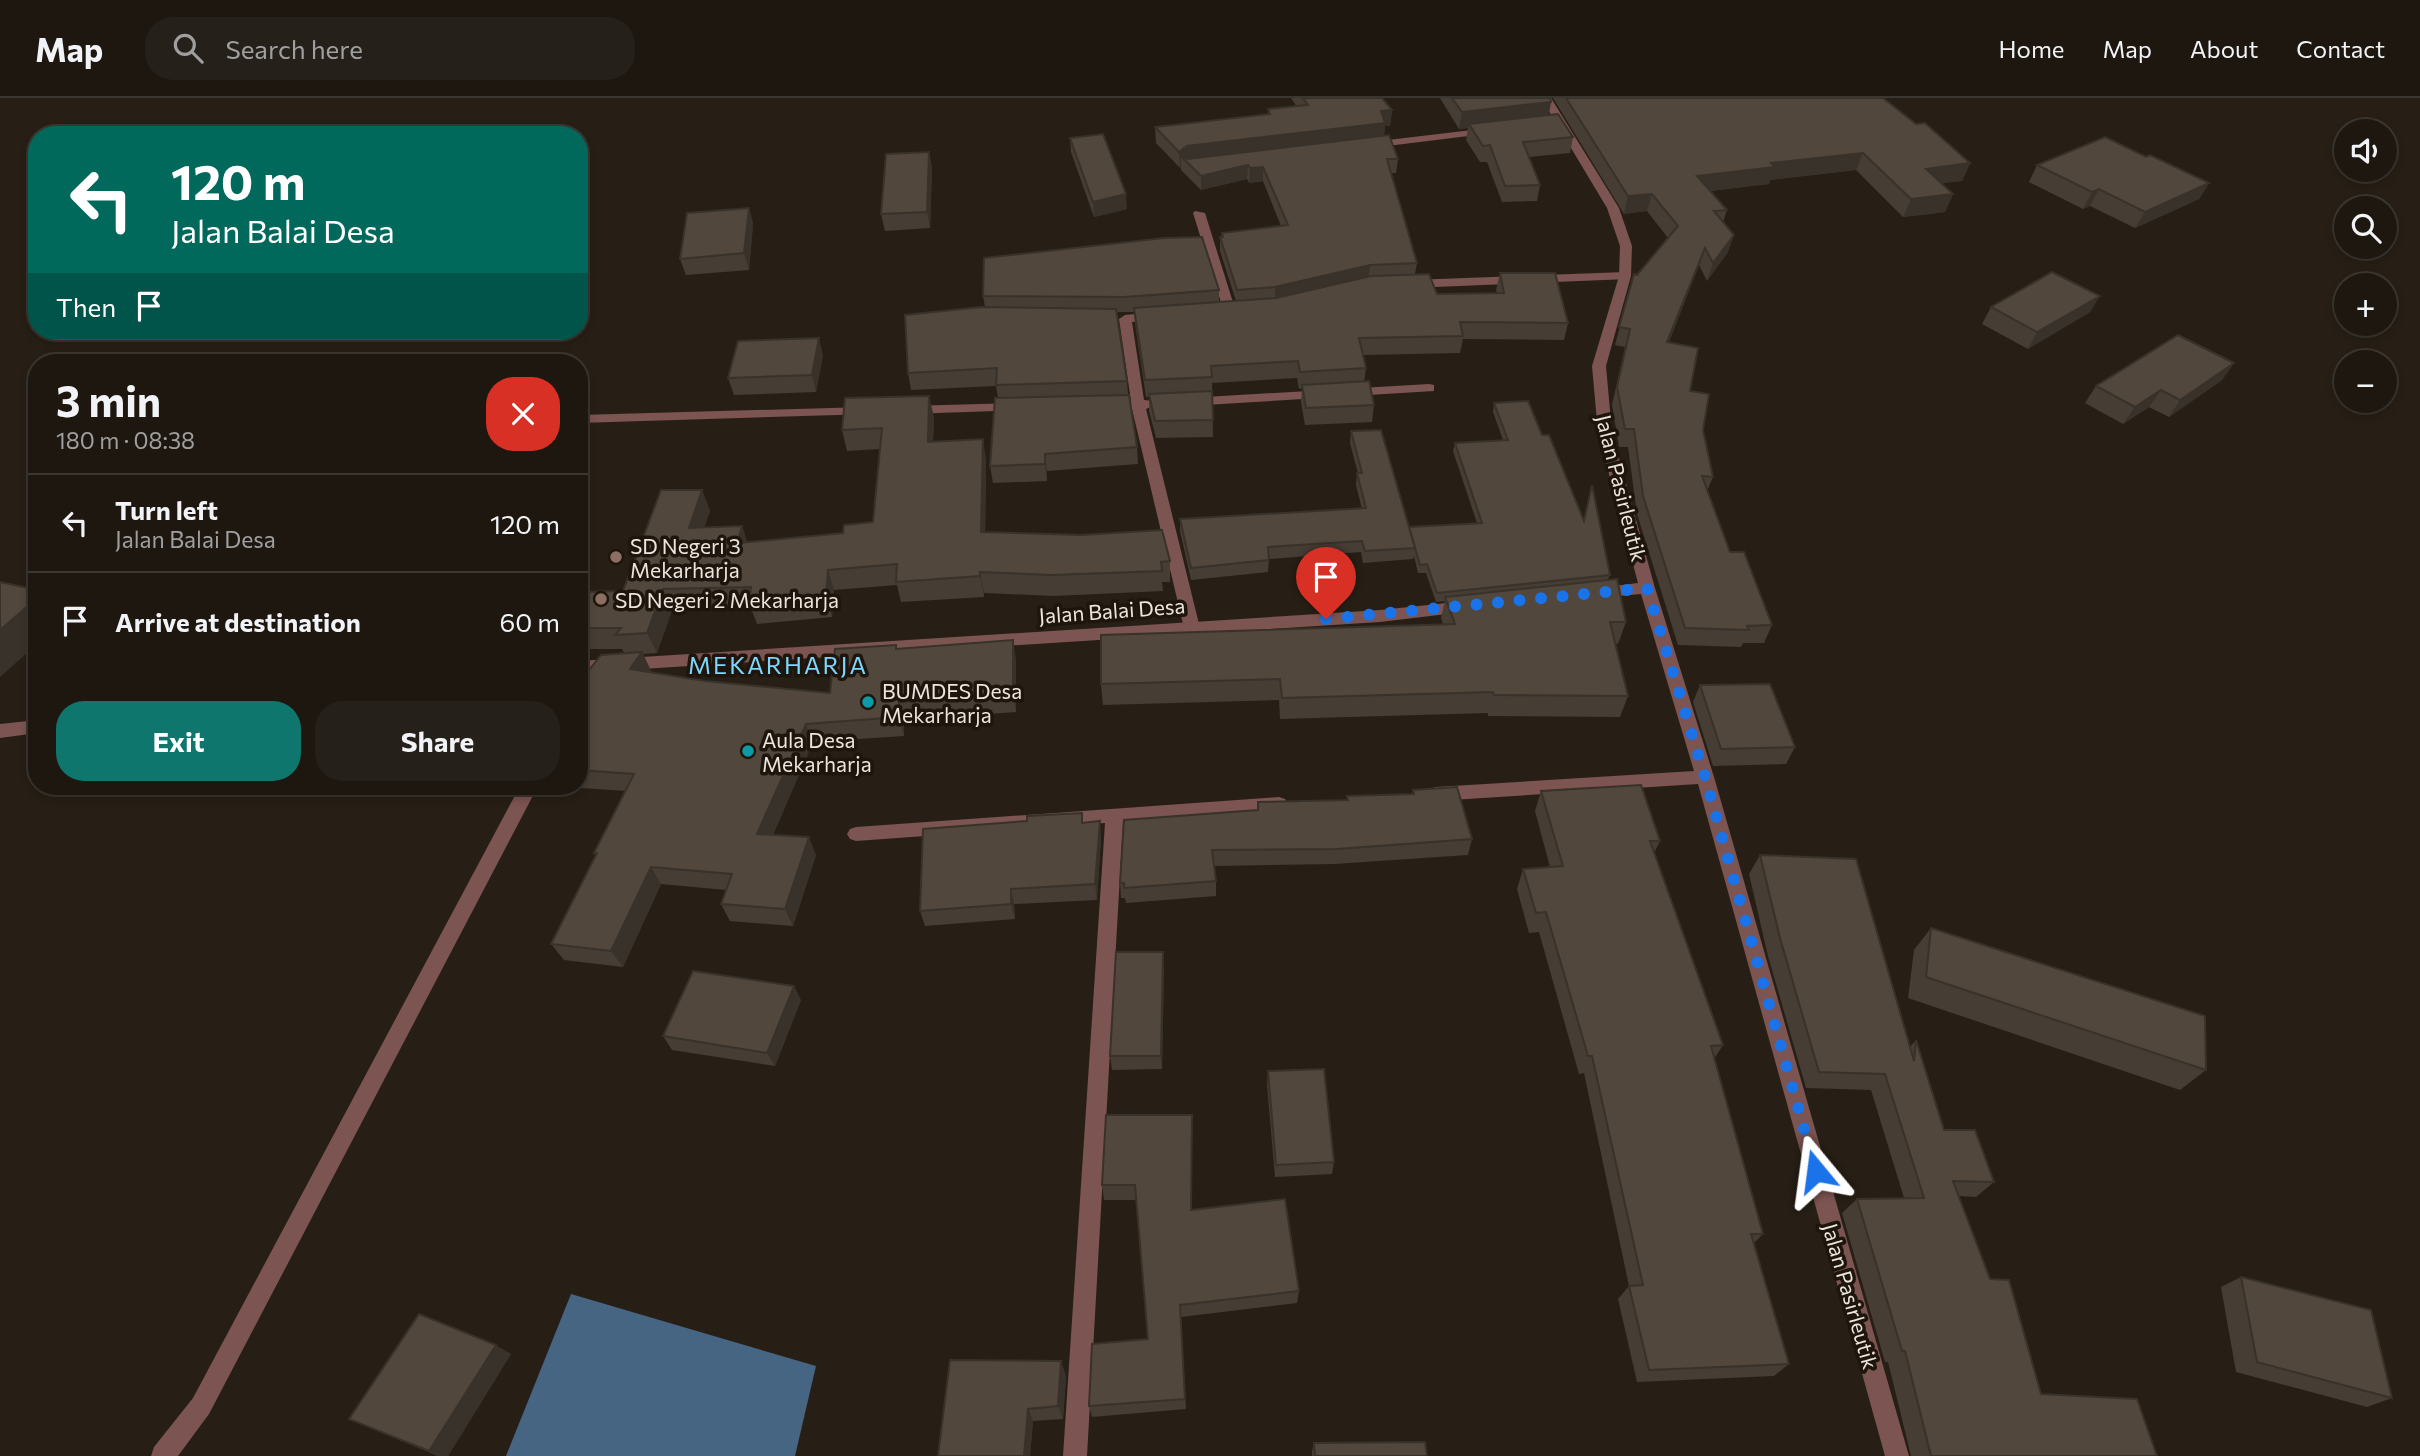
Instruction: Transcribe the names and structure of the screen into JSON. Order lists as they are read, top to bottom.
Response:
{
  "streets": {
    "street": ["Jalan Pasirleutik", "Jalan Balai Desa"]
  },
  "districts": ["MEKARHARJA"],
  "places": [
    "SD Negeri 3 Mekarharja",
    "SD Negeri 2 Mekarharja",
    "BUMDES Desa Mekarharja",
    "Aula Desa Mekarharja"
  ],
  "page": {
    "header": "Map",
    "search": "Search here",
    "nav": [
      "Home",
      "Map",
      "About",
      "Contact"
    ],
    "map_buttons": ["+", "−"],
    "turn": ["120 m", "Jalan Balai Desa"],
    "then": "Then",
    "heading": ["3 min", "180 m · 08:38"],
    "list": [
      {
        "name": "Turn left",
        "note": "Jalan Balai Desa",
        "value": "120 m"
      },
      {
        "name": "Arrive at destination",
        "value": "60 m"
      }
    ],
    "buttons": ["Exit", "Share"]
  }
}
